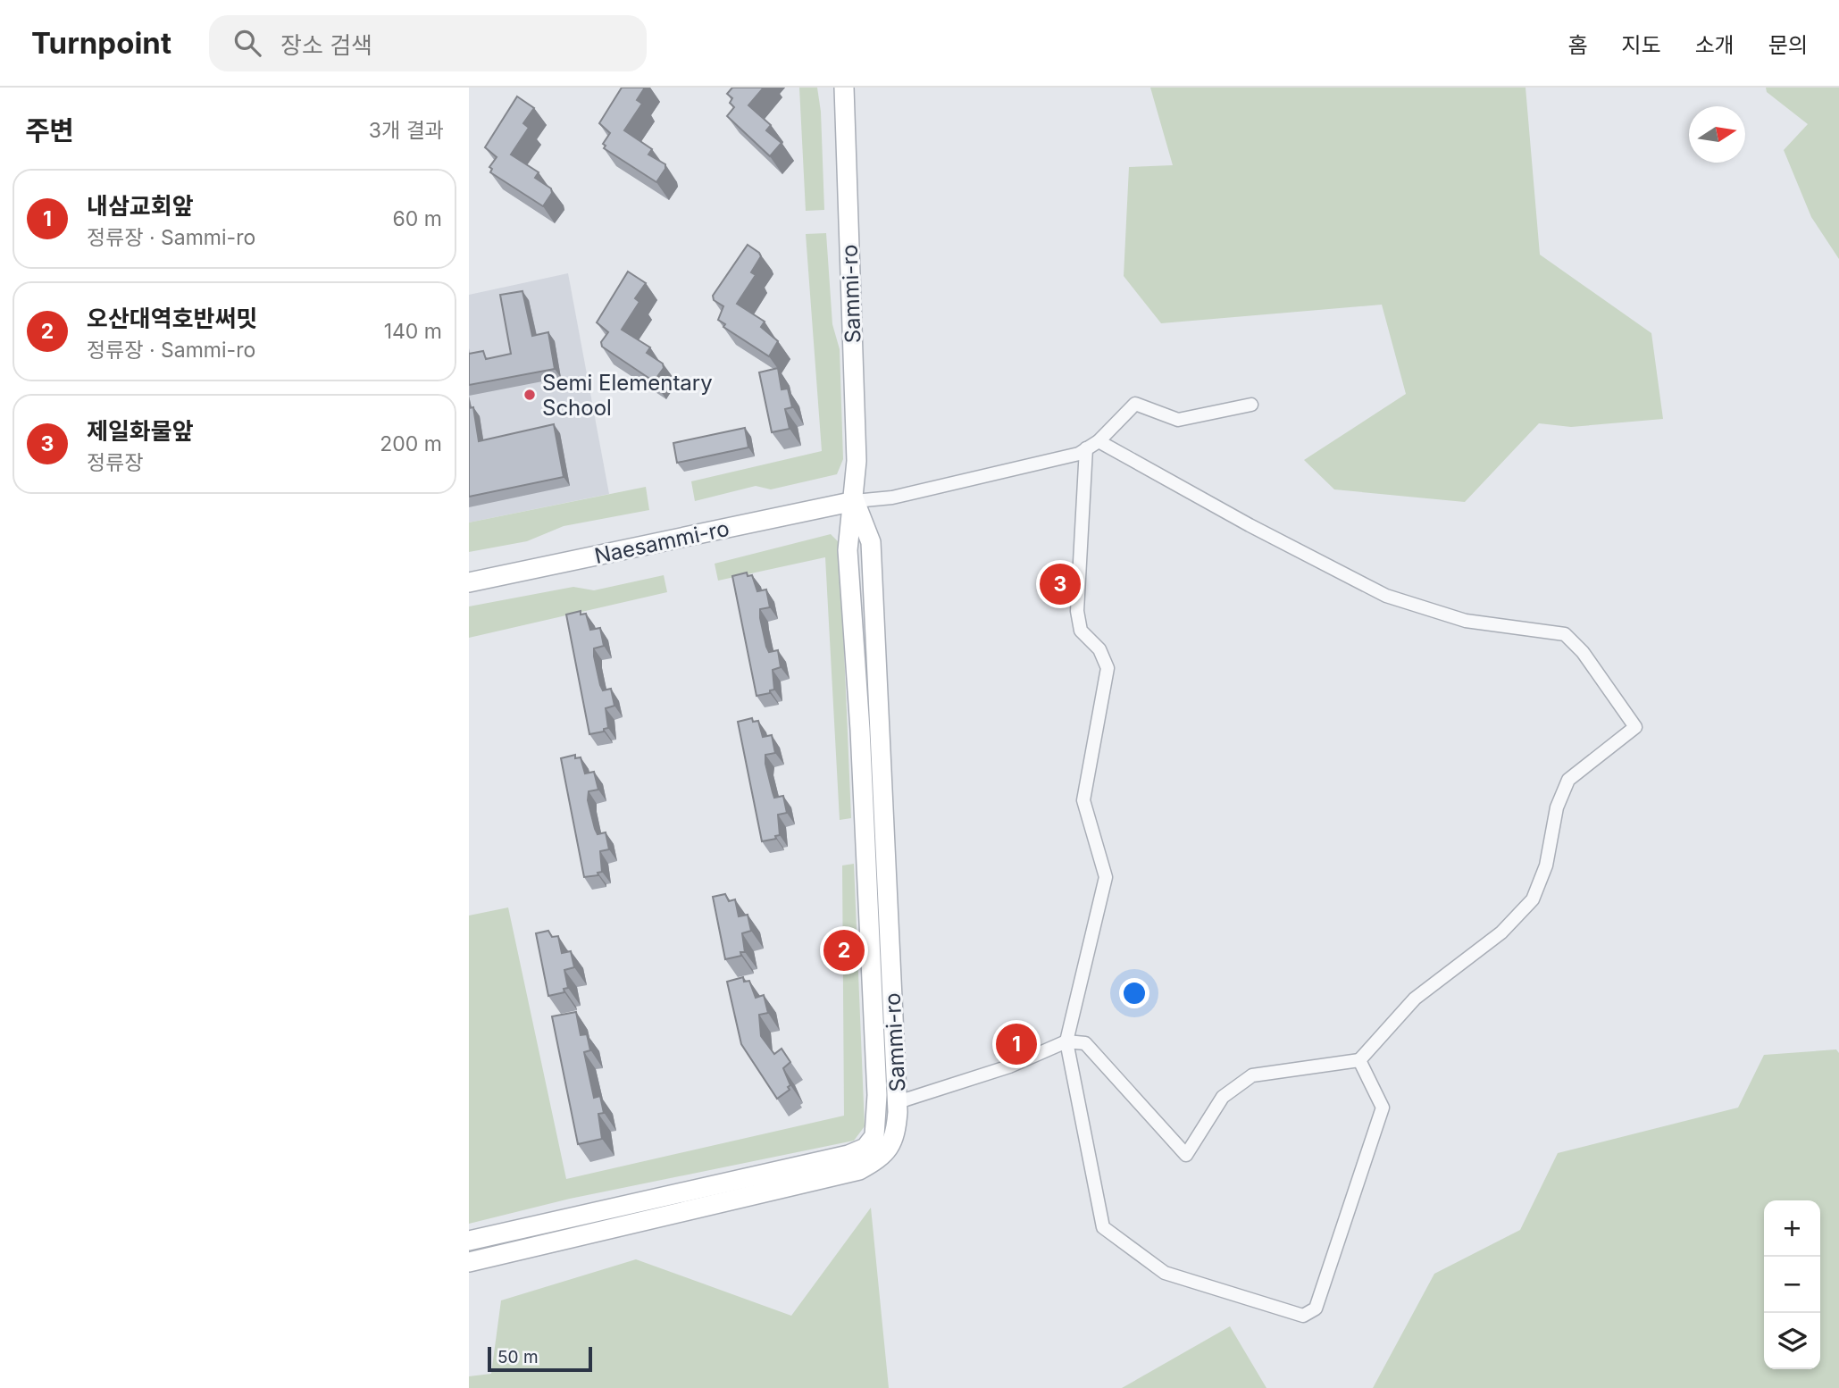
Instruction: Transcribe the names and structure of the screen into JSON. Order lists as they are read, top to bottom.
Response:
{
  "streets": {
    "street": ["Sammi-ro", "Naesammi-ro"]
  },
  "crossings": [
    ["Sammi-ro", "Naesammi-ro"]
  ],
  "places": ["Semi Elementary School"],
  "scale_bar": "50 m",
  "north": "right",
  "page": {
    "header": "Turnpoint",
    "search": "장소 검색",
    "nav": [
      "홈",
      "지도",
      "소개",
      "문의"
    ],
    "heading": ["주변", "3개 결과"],
    "list": [
      {
        "mark": "1",
        "name": "내삼교회앞",
        "note": "정류장 · Sammi-ro",
        "value": "60 m"
      },
      {
        "mark": "2",
        "name": "오산대역호반써밋",
        "note": "정류장 · Sammi-ro",
        "value": "140 m"
      },
      {
        "mark": "3",
        "name": "제일화물앞",
        "note": "정류장",
        "value": "200 m"
      }
    ],
    "pins": ["3", "2", "1"],
    "map_buttons": ["+", "−"],
    "scale": "50 m"
  }
}
